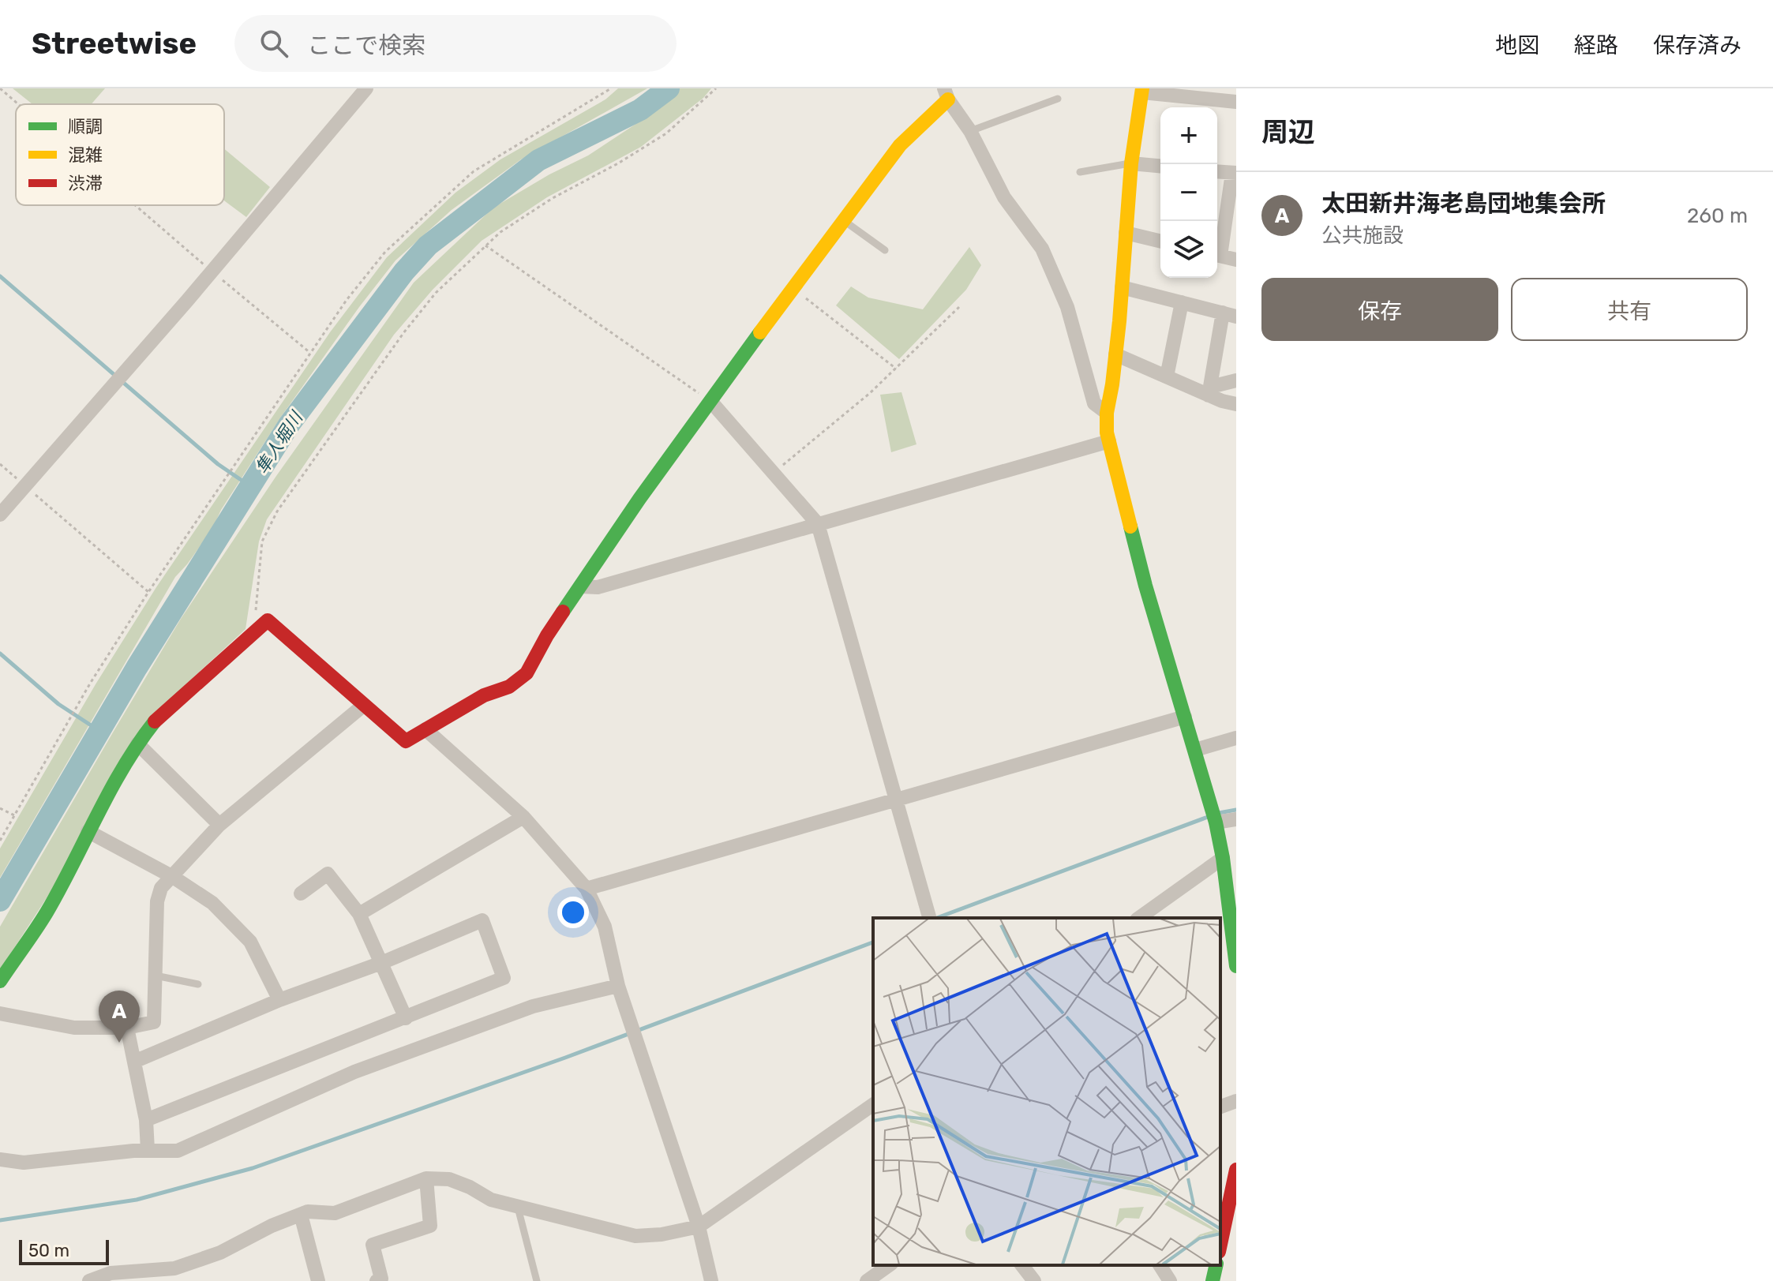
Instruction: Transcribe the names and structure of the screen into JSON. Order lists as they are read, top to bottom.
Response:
{
  "water": ["隼人堀川"],
  "legend": ["順調", "混雑", "渋滞"],
  "scale_bar": "50 m",
  "page": {
    "header": "Streetwise",
    "search": "ここで検索",
    "nav": ["地図", "経路", "保存済み"],
    "heading": "周辺",
    "map_buttons": ["+", "−"],
    "list": [
      {
        "mark": "A",
        "name": "太田新井海老島団地集会所",
        "note": "公共施設",
        "value": "260 m"
      }
    ],
    "buttons": ["保存", "共有"],
    "pins": "A",
    "scale": "50 m"
  }
}
